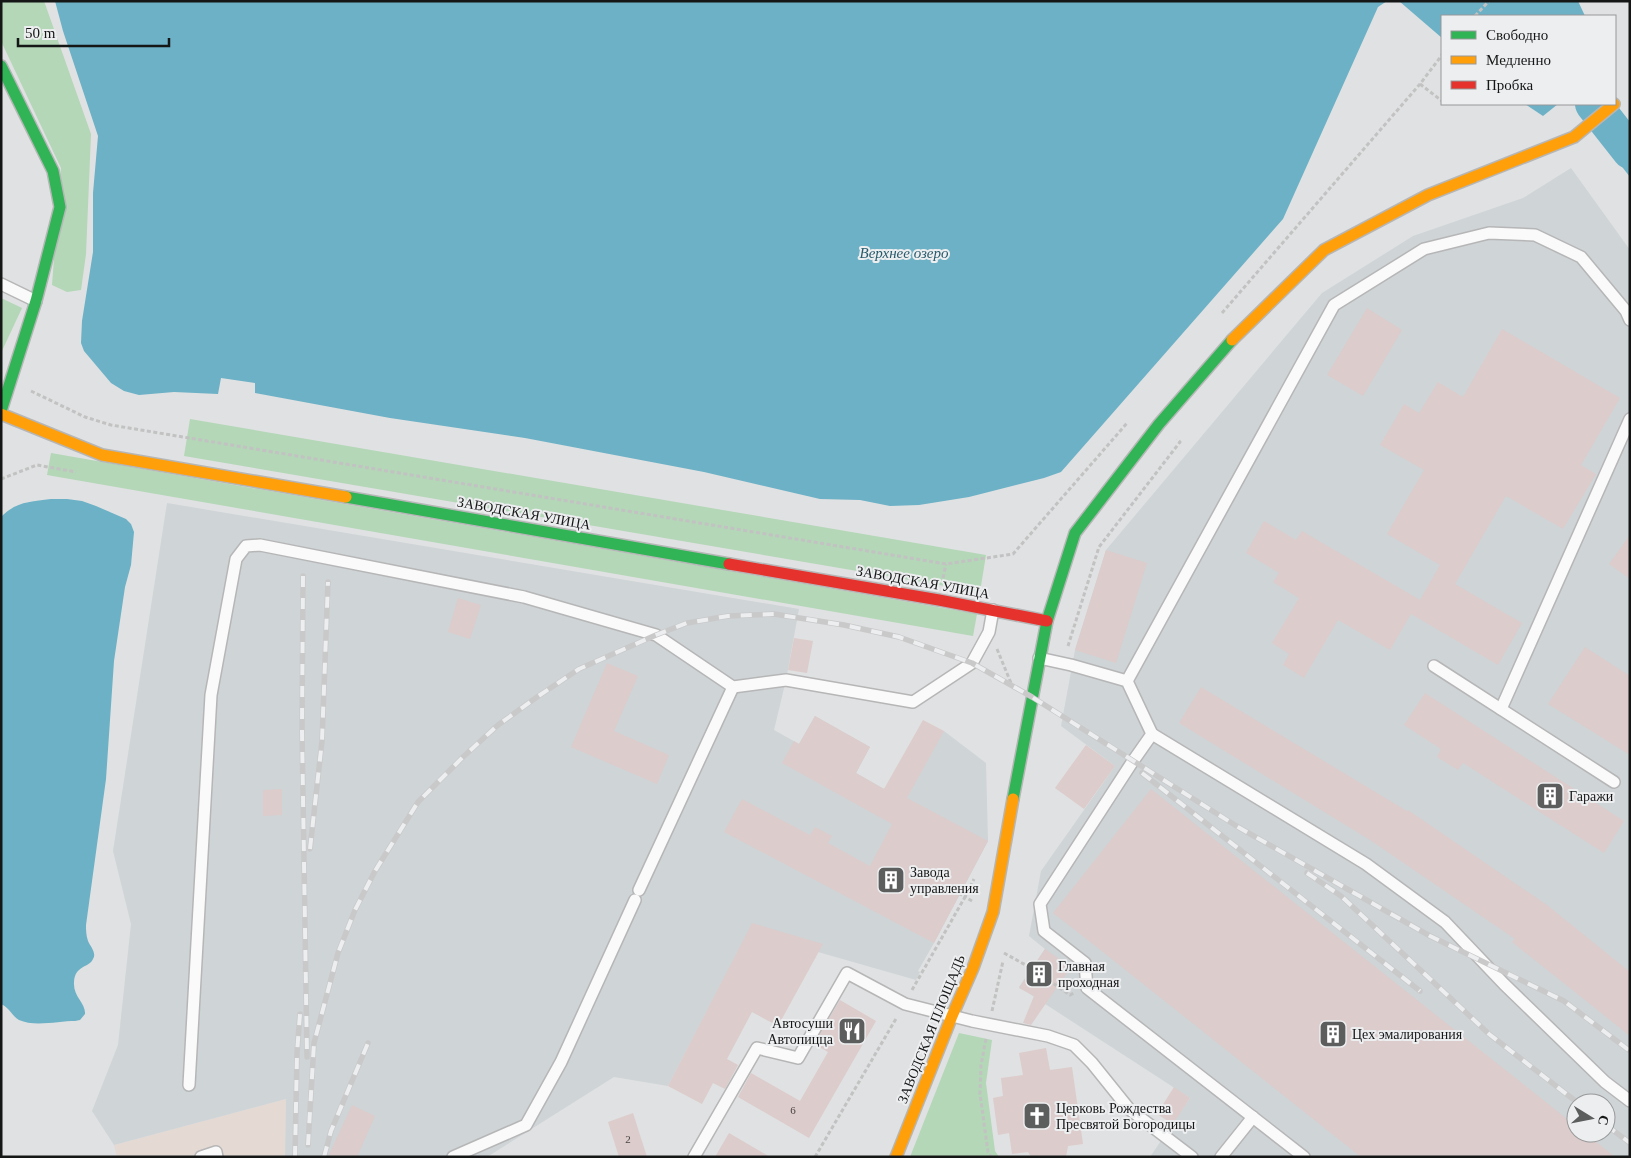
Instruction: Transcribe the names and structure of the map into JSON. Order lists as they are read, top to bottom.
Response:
{
  "streets": {
    "main road": ["ЗАВОДСКАЯ УЛИЦА", "ЗАВОДСКАЯ ПЛОЩАДЬ"]
  },
  "crossings": [
    ["ЗАВОДСКАЯ УЛИЦА", "ЗАВОДСКАЯ ПЛОЩАДЬ"]
  ],
  "water": ["Верхнее озеро"],
  "places": {
    "building": [
      "Гаражи",
      "Завода управления",
      "Главная проходная",
      "Цех эмалирования"
    ],
    "restaurant": ["Автосуши Автопицца"],
    "church": ["Церковь Рождества Пресвятой Богородицы"]
  },
  "house_numbers": ["6", "2"],
  "legend": ["Свободно", "Медленно", "Пробка"],
  "scale_bar": "50 m",
  "north": "right"
}
